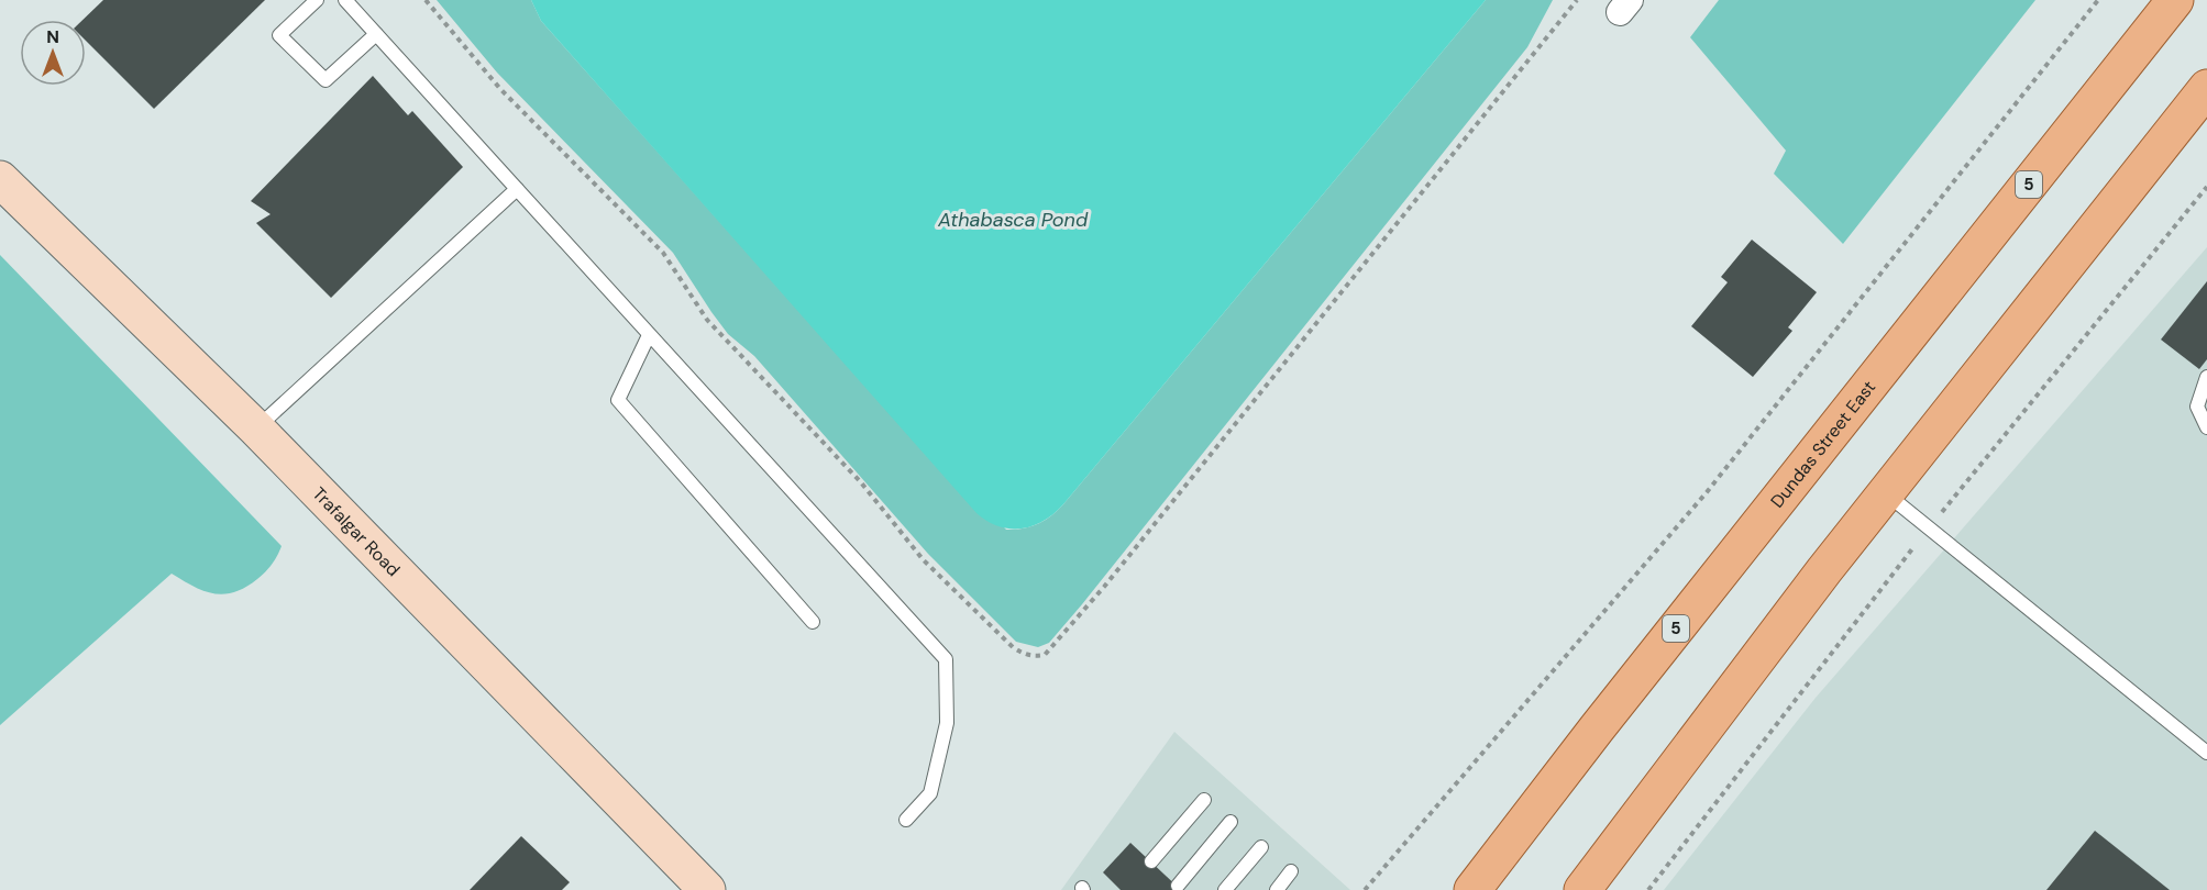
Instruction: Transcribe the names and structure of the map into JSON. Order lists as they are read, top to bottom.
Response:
{
  "streets": {
    "main road": ["5", "Dundas Street East", "Trafalgar Road"]
  },
  "water": ["Athabasca Pond"],
  "north": "top"
}
